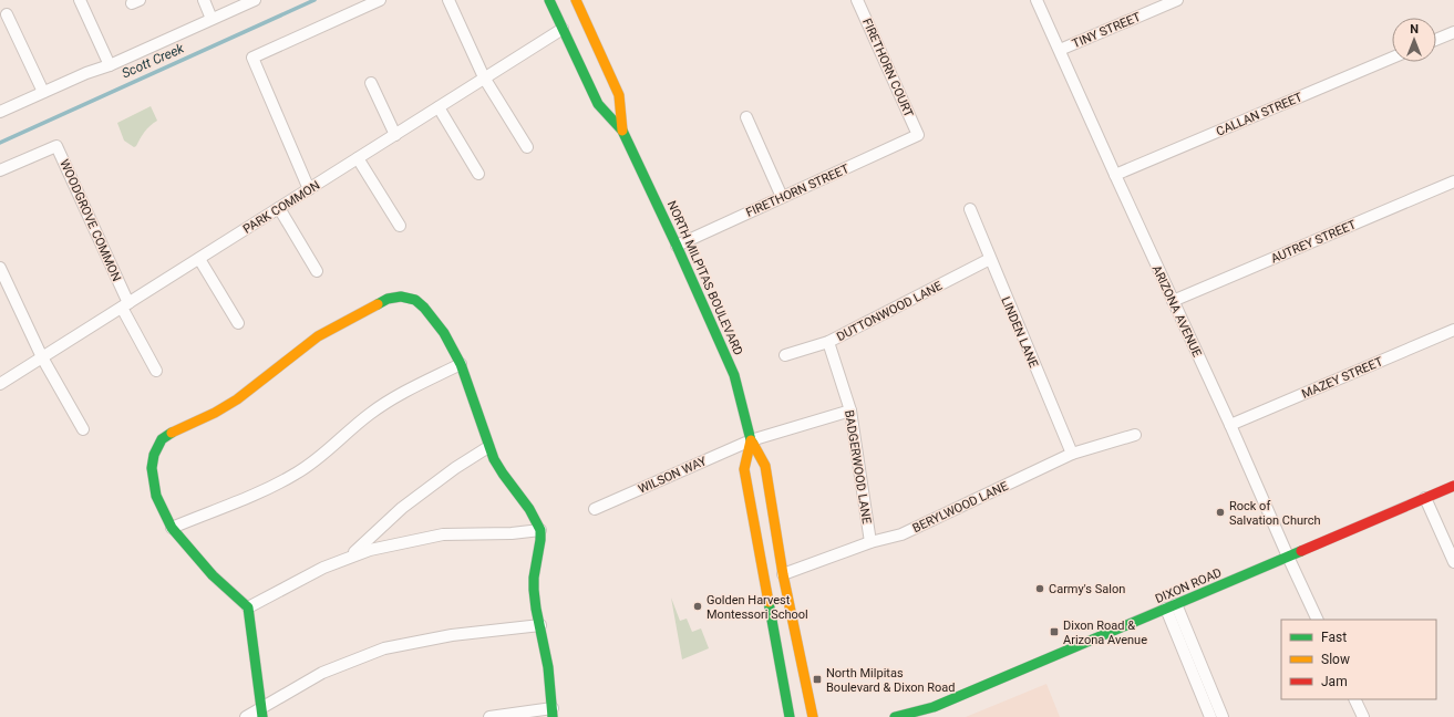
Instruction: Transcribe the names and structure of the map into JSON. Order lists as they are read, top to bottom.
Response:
{
  "streets": {
    "street": [
      "TINY STREET",
      "FIRETHORN COURT",
      "CALLAN STREET",
      "FIRETHORN STREET",
      "PARK COMMON",
      "WOODGROVE COMMON",
      "AUTREY STREET",
      "NORTH MILPITAS BOULEVARD",
      "DUTTONWOOD LANE",
      "ARIZONA AVENUE",
      "LINDEN LANE",
      "MAZEY STREET",
      "BADGERWOOD LANE",
      "WILSON WAY",
      "BERYLWOOD LANE",
      "DIXON ROAD"
    ]
  },
  "crossings": [
    ["TINY STREET", "ARIZONA AVENUE"],
    ["FIRETHORN COURT", "FIRETHORN STREET"],
    ["CALLAN STREET", "ARIZONA AVENUE"],
    ["FIRETHORN STREET", "NORTH MILPITAS BOULEVARD"],
    ["PARK COMMON", "WOODGROVE COMMON"],
    ["AUTREY STREET", "ARIZONA AVENUE"],
    ["NORTH MILPITAS BOULEVARD", "WILSON WAY"],
    ["NORTH MILPITAS BOULEVARD", "BERYLWOOD LANE"],
    ["DUTTONWOOD LANE", "LINDEN LANE"],
    ["DUTTONWOOD LANE", "BADGERWOOD LANE"],
    ["ARIZONA AVENUE", "MAZEY STREET"],
    ["ARIZONA AVENUE", "DIXON ROAD"],
    ["LINDEN LANE", "BERYLWOOD LANE"],
    ["BADGERWOOD LANE", "WILSON WAY"],
    ["BADGERWOOD LANE", "BERYLWOOD LANE"]
  ],
  "water": ["Scott Creek"],
  "places": {
    "other": ["Rock of Salvation Church", "Carmy's Salon", "Golden Harvest Montessori School"],
    "transit": ["Dixon Road & Arizona Avenue", "North Milpitas Boulevard & Dixon Road"]
  },
  "legend": ["Fast", "Slow", "Jam"],
  "north": "top"
}
